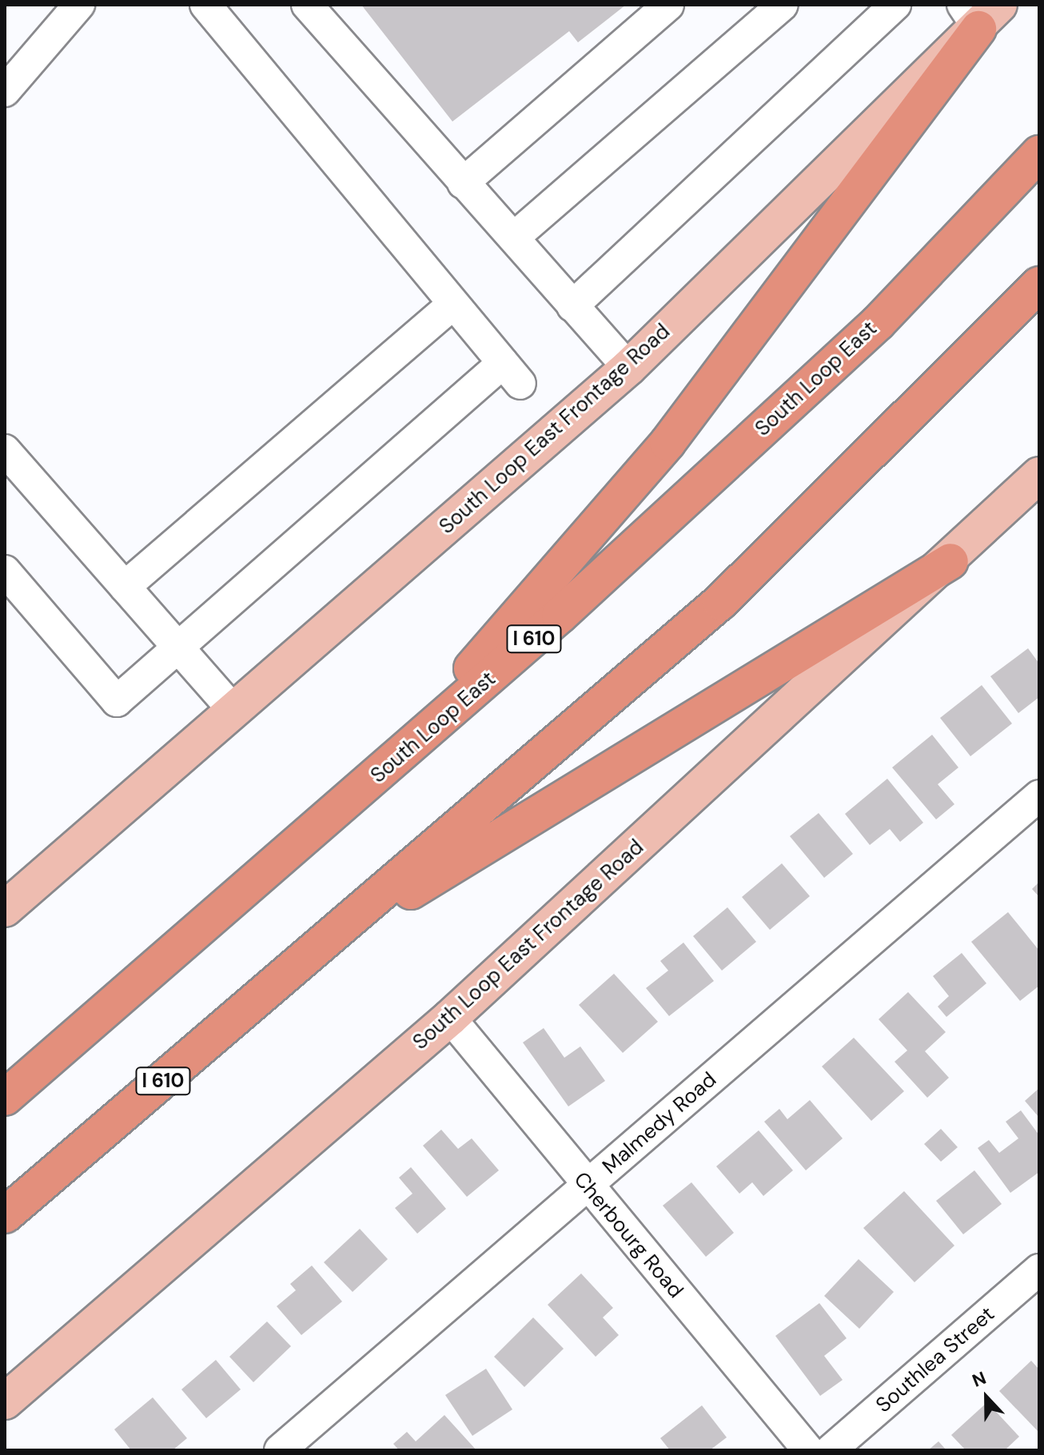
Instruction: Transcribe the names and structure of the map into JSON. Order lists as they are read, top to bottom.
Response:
{
  "streets": {
    "highway": ["South Loop East", "I 610"],
    "main road": ["South Loop East Frontage Road"],
    "street": ["Malmedy Road", "Cherbourg Road", "Southlea Street"]
  },
  "crossings": [
    ["South Loop East Frontage Road", "Cherbourg Road"],
    ["Malmedy Road", "Cherbourg Road"]
  ],
  "north": "top"
}
